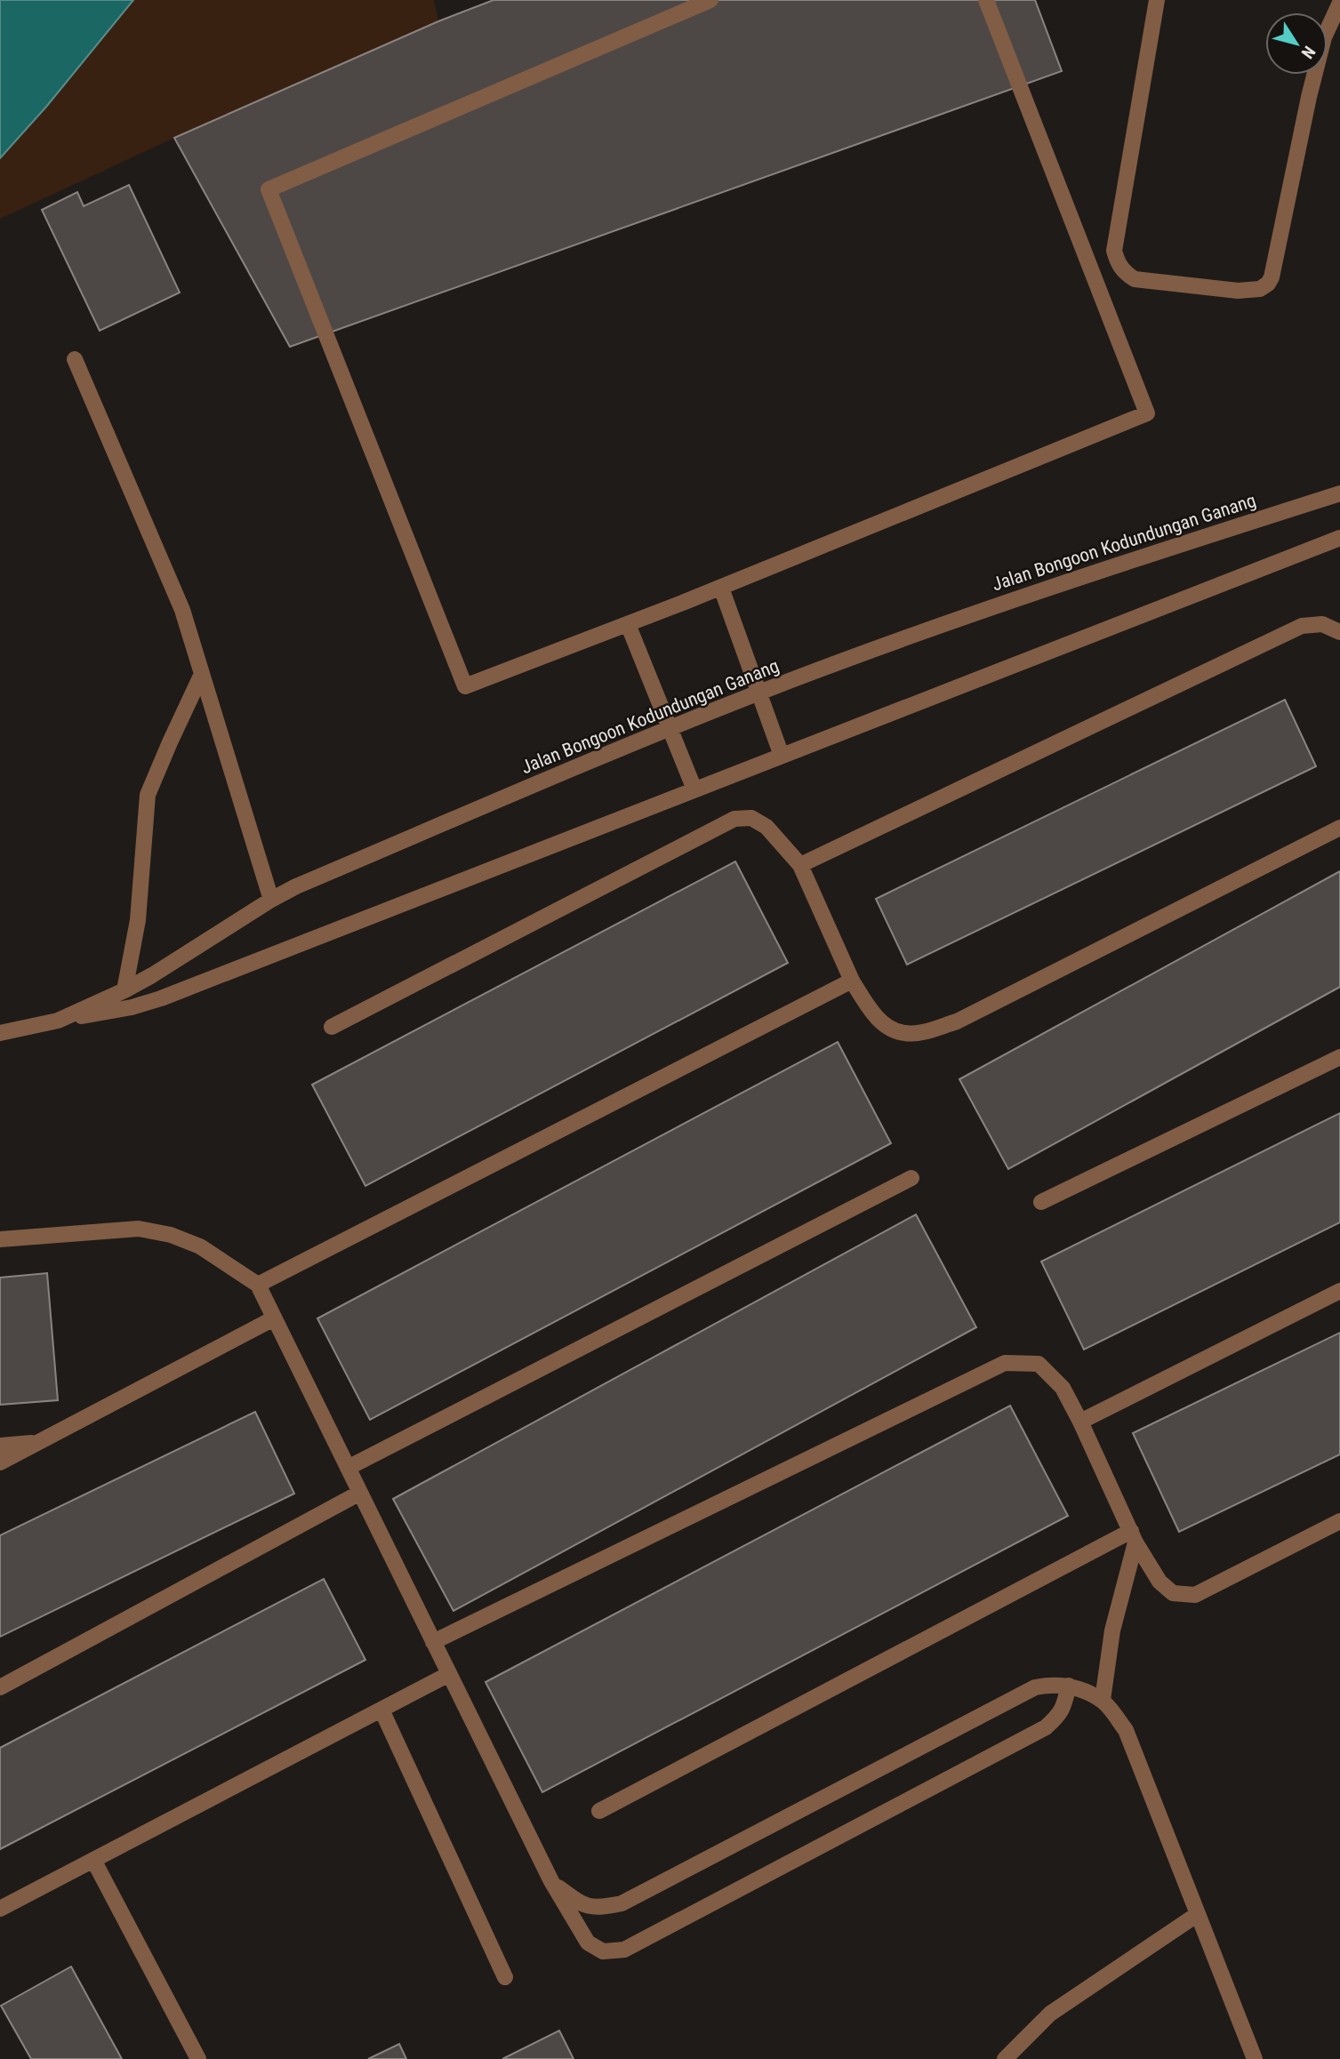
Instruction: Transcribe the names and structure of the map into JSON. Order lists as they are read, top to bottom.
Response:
{
  "streets": {
    "street": ["Jalan Bongoon Kodundungan Ganang"]
  },
  "north": "bottom right"
}
